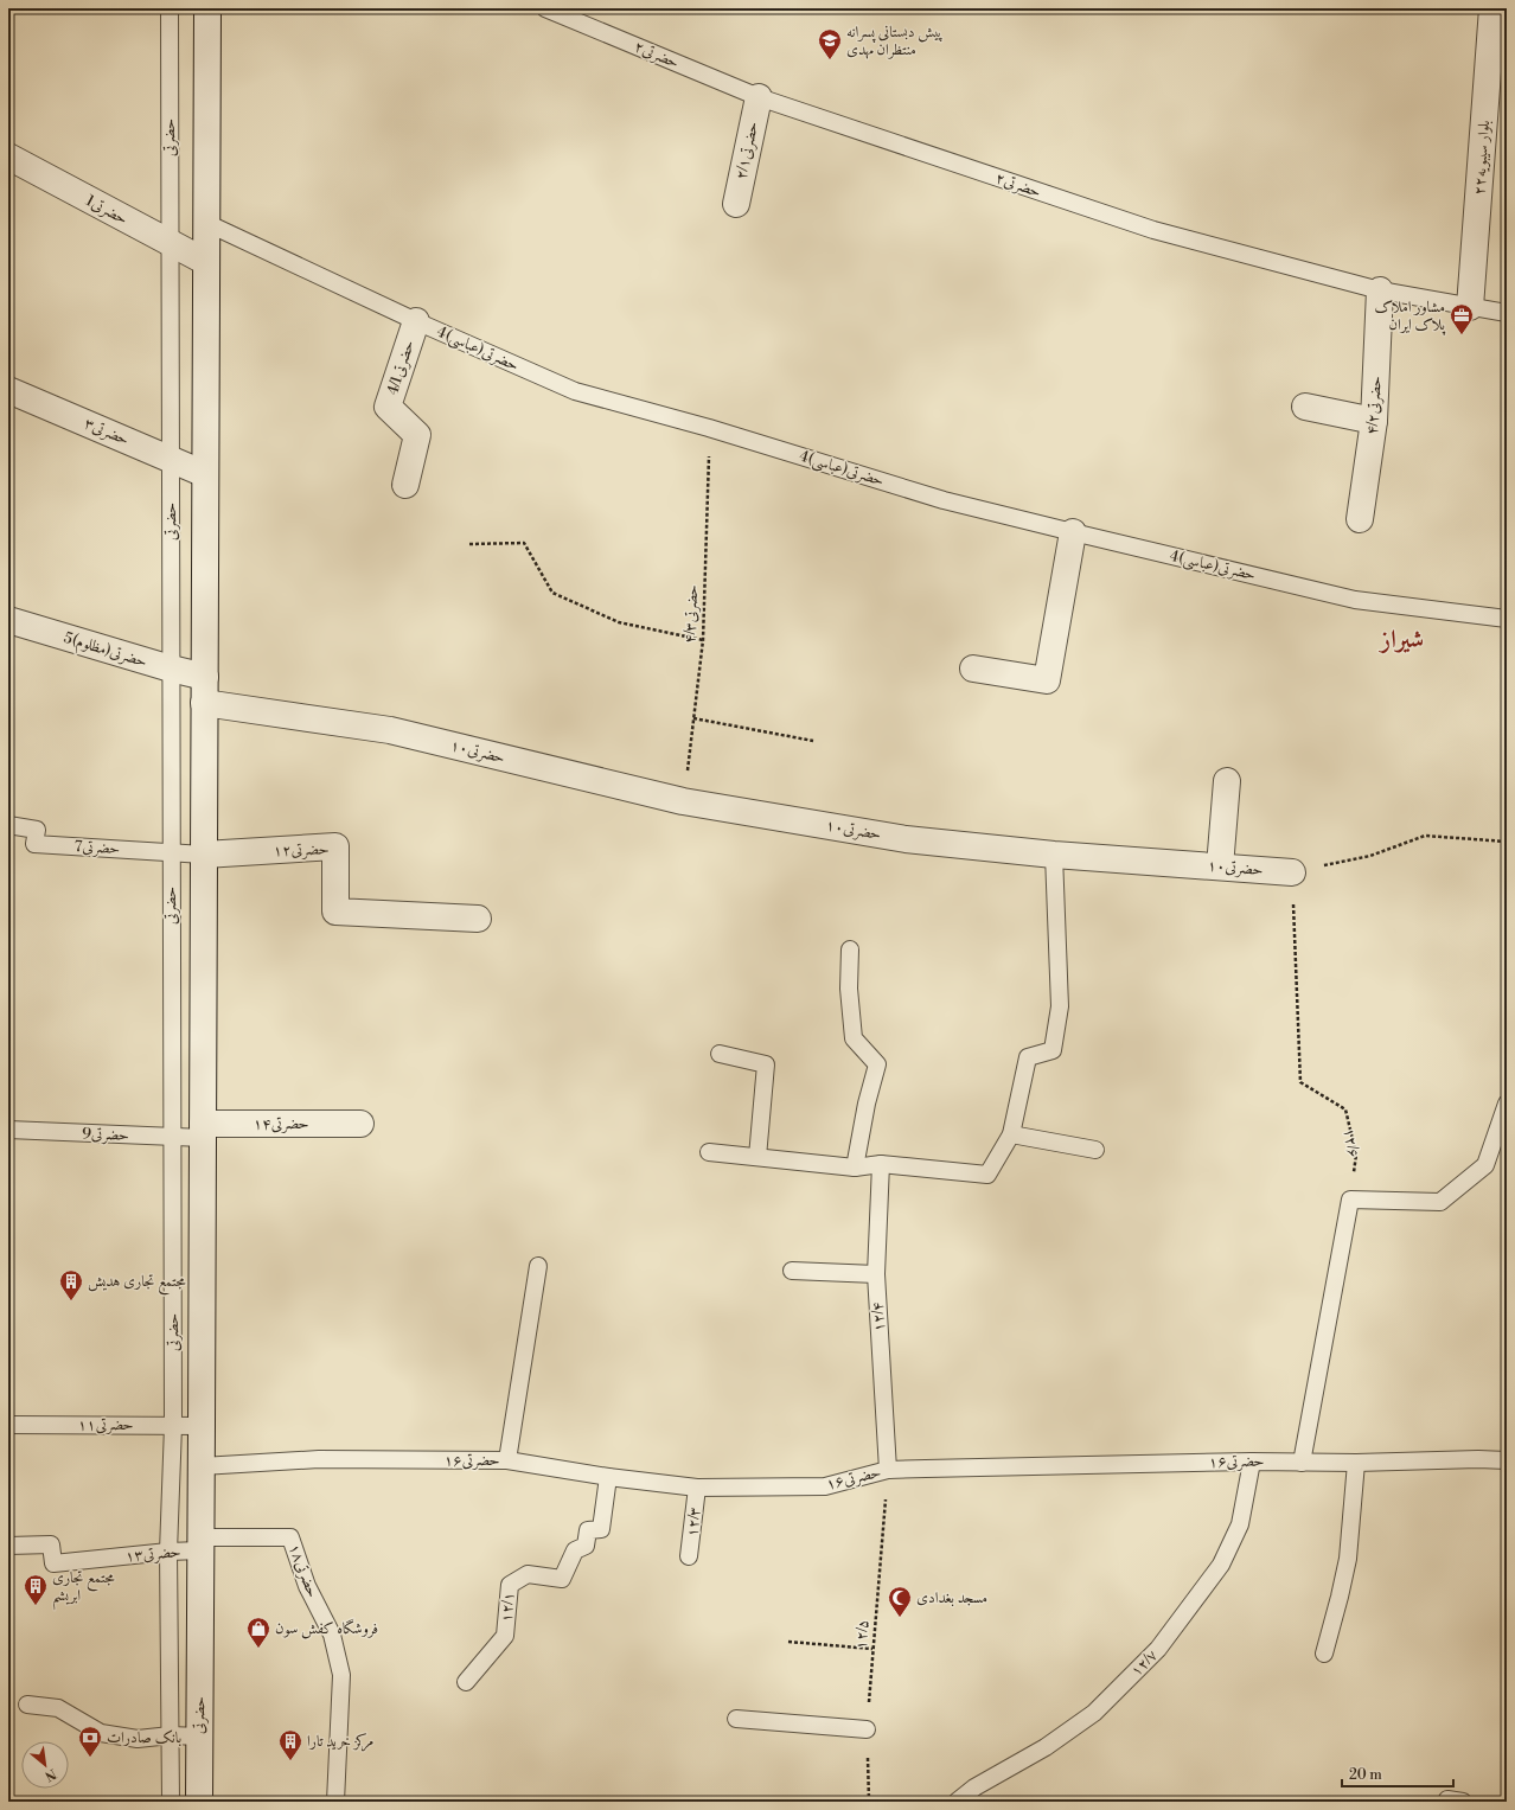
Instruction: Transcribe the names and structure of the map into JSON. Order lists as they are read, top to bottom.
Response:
{
  "streets": {
    "street": [
      "حضرتی",
      "حضرتی۲/۱",
      "بلوار سیبویه۲۲",
      "1حضرتی",
      "4/1حضرتی",
      "حضرتی۴/۲",
      "حضرتی۳",
      "5حضرتی(مظلوم)",
      "حضرتی۱۰",
      "حضرتی۱۲",
      "حضرتی۱۴"
    ],
    "lane": [
      "حضرتی۲",
      "4حضرتی(عباسی)",
      "7حضرتی",
      "9حضرتی",
      "۱۲/۴",
      "حضرتی۱۱",
      "حضرتی۱۶",
      "۱۲/۳",
      "حضرتی۱۳",
      "حضرتی۱۸",
      "۱۲/۱",
      "۱۲/۷"
    ],
    "path": ["حضرتی۴/۳", "۱۲/۶", "۱۲/۵"]
  },
  "crossings": [
    ["حضرتی۲", "حضرتی۲/۱"],
    ["حضرتی۲", "بلوار سیبویه۲۲"],
    ["حضرتی۲", "حضرتی۴/۲"],
    ["حضرتی", "1حضرتی"],
    ["حضرتی", "4حضرتی(عباسی)"],
    ["حضرتی", "حضرتی۳"],
    ["حضرتی", "5حضرتی(مظلوم)"],
    ["حضرتی", "حضرتی۱۰"],
    ["حضرتی", "7حضرتی"],
    ["حضرتی", "حضرتی۱۲"],
    ["حضرتی", "حضرتی۱۴"],
    ["حضرتی", "9حضرتی"],
    ["حضرتی", "حضرتی۱۱"],
    ["حضرتی", "حضرتی۱۶"],
    ["حضرتی", "حضرتی۱۳"],
    ["حضرتی", "حضرتی۱۸"],
    ["4حضرتی(عباسی)", "4/1حضرتی"],
    ["4حضرتی(عباسی)", "حضرتی۴/۳"],
    ["حضرتی۴/۳", "حضرتی۱۰"],
    ["حضرتی۱۰", "۱۲/۶"],
    ["7حضرتی", "حضرتی۱۲"],
    ["حضرتی۱۴", "9حضرتی"],
    ["۱۲/۴", "حضرتی۱۶"],
    ["۱۲/۴", "۱۲/۵"],
    ["حضرتی۱۶", "۱۲/۳"],
    ["حضرتی۱۶", "۱۲/۱"],
    ["حضرتی۱۶", "۱۲/۵"],
    ["حضرتی۱۶", "۱۲/۷"],
    ["حضرتی۱۳", "حضرتی۱۸"]
  ],
  "districts": ["شیراز"],
  "places": {
    "school or university": ["پیش دبستانی پسرانه منتظران مهدی"],
    "office": ["مشاور املاک پلاک ایران"],
    "building": ["مجتمع تجاری هدیش", "مجتمع تجاری ابریشم", "مرکز خرید تارا"],
    "mosque": ["مسجد بغدادی"],
    "shop": ["فروشگاه کفش سون"],
    "bank": ["بانک صادرات"]
  },
  "scale_bar": "20 m",
  "north": "bottom right"
}
